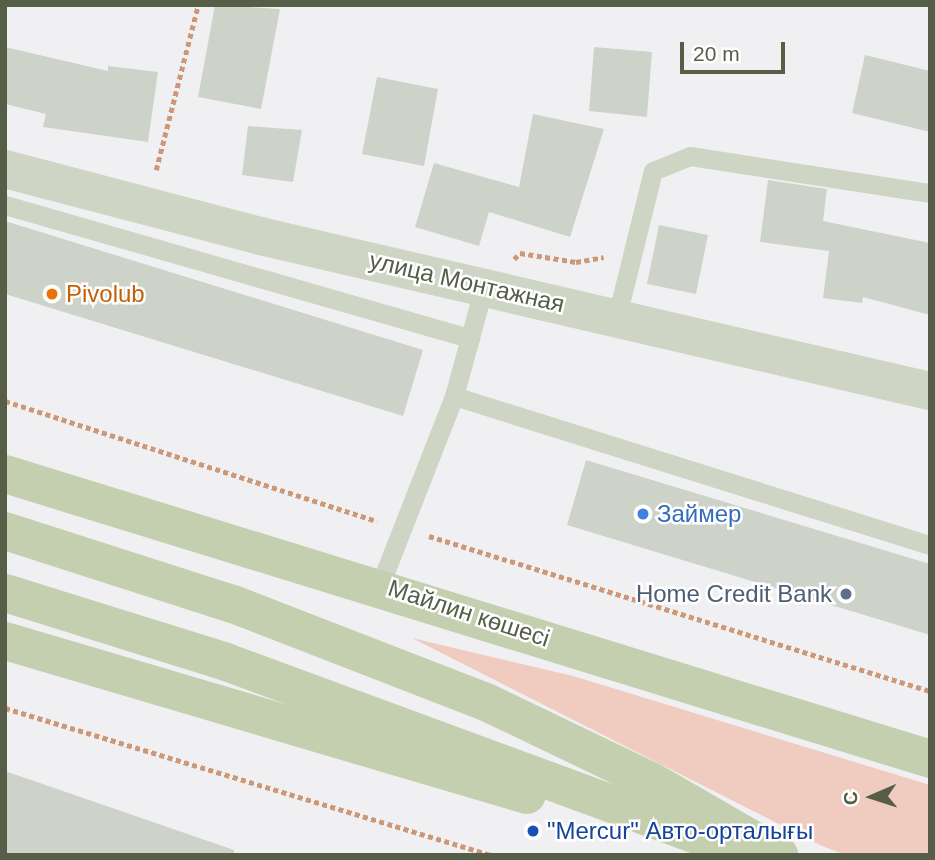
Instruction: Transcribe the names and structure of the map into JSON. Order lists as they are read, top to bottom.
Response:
{
  "streets": {
    "main road": ["Майлин көшесі"],
    "street": ["улица Монтажная"]
  },
  "places": [
    "Pivolub",
    "Займер",
    "Home Credit Bank",
    "\"Mercur\" Авто-орталығы"
  ],
  "scale_bar": "20 m",
  "north": "left"
}
